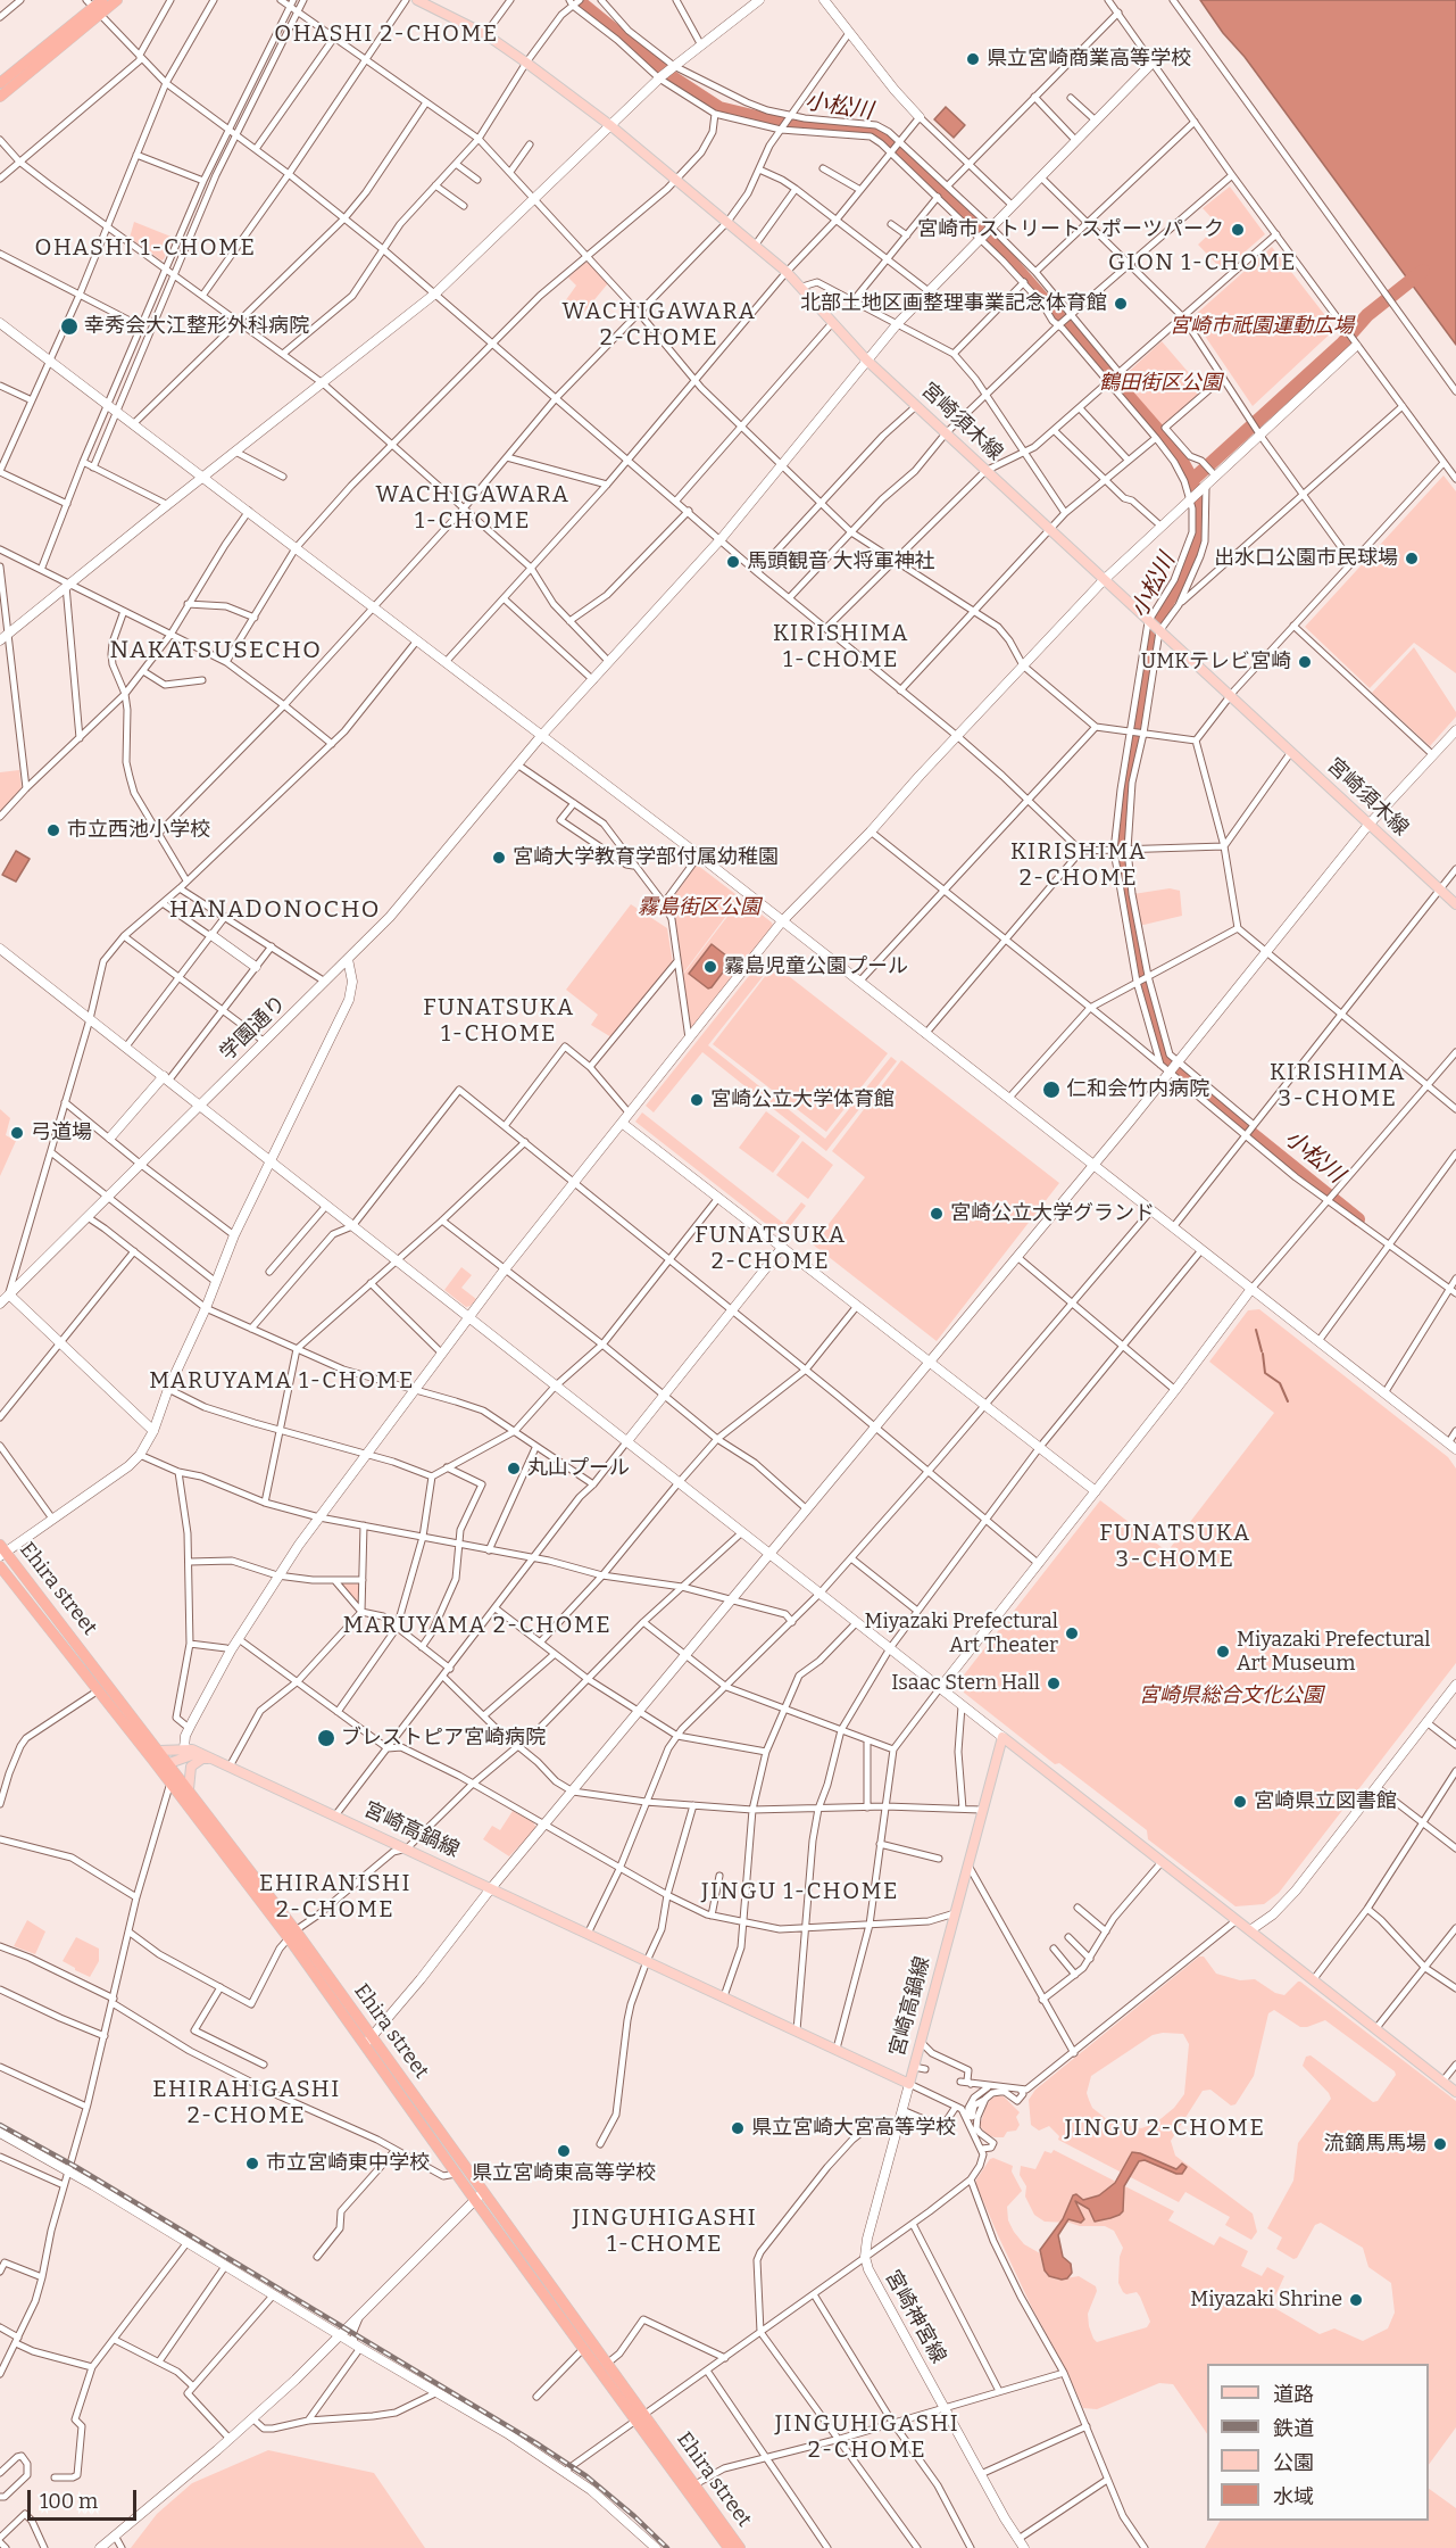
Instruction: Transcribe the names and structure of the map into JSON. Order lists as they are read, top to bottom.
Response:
{
  "streets": {
    "highway": ["Ehira street"],
    "main road": ["宮崎須木線", "宮崎高鍋線"],
    "street": ["学園通り", "宮崎神宮線"]
  },
  "crossings": [
    ["宮崎須木線", "学園通り"],
    ["Ehira street", "宮崎高鍋線"],
    ["宮崎高鍋線", "宮崎神宮線"]
  ],
  "districts": [
    "OHASHI 2-CHOME",
    "OHASHI 1-CHOME",
    "GION 1-CHOME",
    "WACHIGAWARA 2-CHOME",
    "WACHIGAWARA 1-CHOME",
    "KIRISHIMA 1-CHOME",
    "NAKATSUSECHO",
    "KIRISHIMA 2-CHOME",
    "HANADONOCHO",
    "FUNATSUKA 1-CHOME",
    "KIRISHIMA 3-CHOME",
    "FUNATSUKA 2-CHOME",
    "MARUYAMA 1-CHOME",
    "FUNATSUKA 3-CHOME",
    "MARUYAMA 2-CHOME",
    "EHIRANISHI 2-CHOME",
    "JINGU 1-CHOME",
    "EHIRAHIGASHI 2-CHOME",
    "JINGU 2-CHOME",
    "JINGUHIGASHI 1-CHOME",
    "JINGUHIGASHI 2-CHOME"
  ],
  "water": ["小松川"],
  "parks": [
    "宮崎市祇園運動広場",
    "鶴田街区公園",
    "霧島街区公園",
    "宮崎県総合文化公園"
  ],
  "places": [
    "県立宮崎商業高等学校",
    "宮崎市ストリートスポーツパーク",
    "北部土地区画整理事業記念体育館",
    "幸秀会大江整形外科病院",
    "出水口公園市民球場",
    "馬頭観音 大将軍神社",
    "UMKテレビ宮崎",
    "市立西池小学校",
    "宮崎大学教育学部付属幼稚園",
    "霧島児童公園プール",
    "仁和会竹内病院",
    "宮崎公立大学体育館",
    "弓道場",
    "宮崎公立大学グランド",
    "丸山プール",
    "Miyazaki Prefectural Art Theater",
    "Miyazaki Prefectural Art Museum",
    "Isaac Stern Hall",
    "ブレストピア宮崎病院",
    "宮崎県立図書館",
    "県立宮崎大宮高等学校",
    "流鏑馬馬場",
    "県立宮崎東高等学校",
    "市立宮崎東中学校",
    "Miyazaki Shrine"
  ],
  "legend": [
    "道路",
    "鉄道",
    "公園",
    "水域"
  ],
  "scale_bar": "100 m"
}
